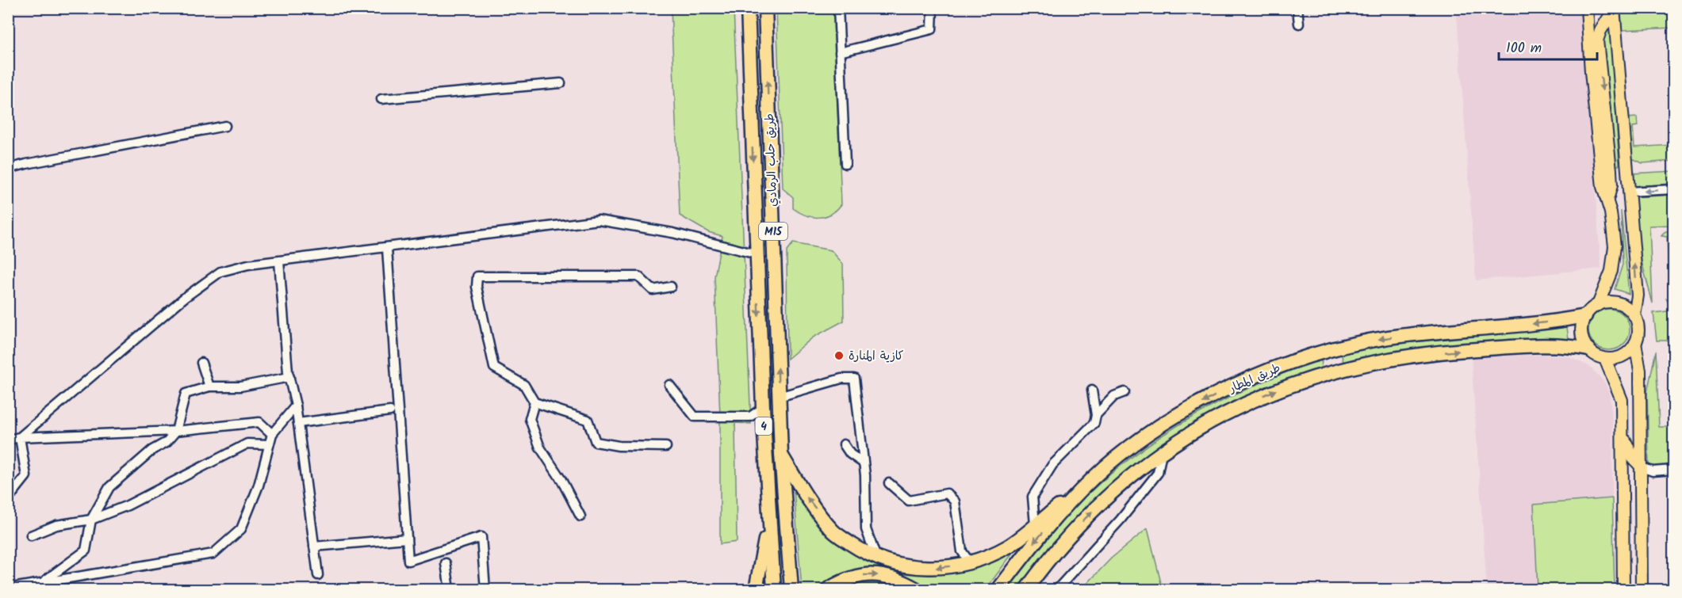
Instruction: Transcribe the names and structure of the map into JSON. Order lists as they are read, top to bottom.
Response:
{
  "streets": {
    "highway": [
      "طريق حلب الرمادي",
      "M15",
      "طريق المطار",
      "4"
    ]
  },
  "crossings": [
    ["طريق حلب الرمادي", "4"]
  ],
  "places": ["كازية المنارة"],
  "scale_bar": "100 m"
}
